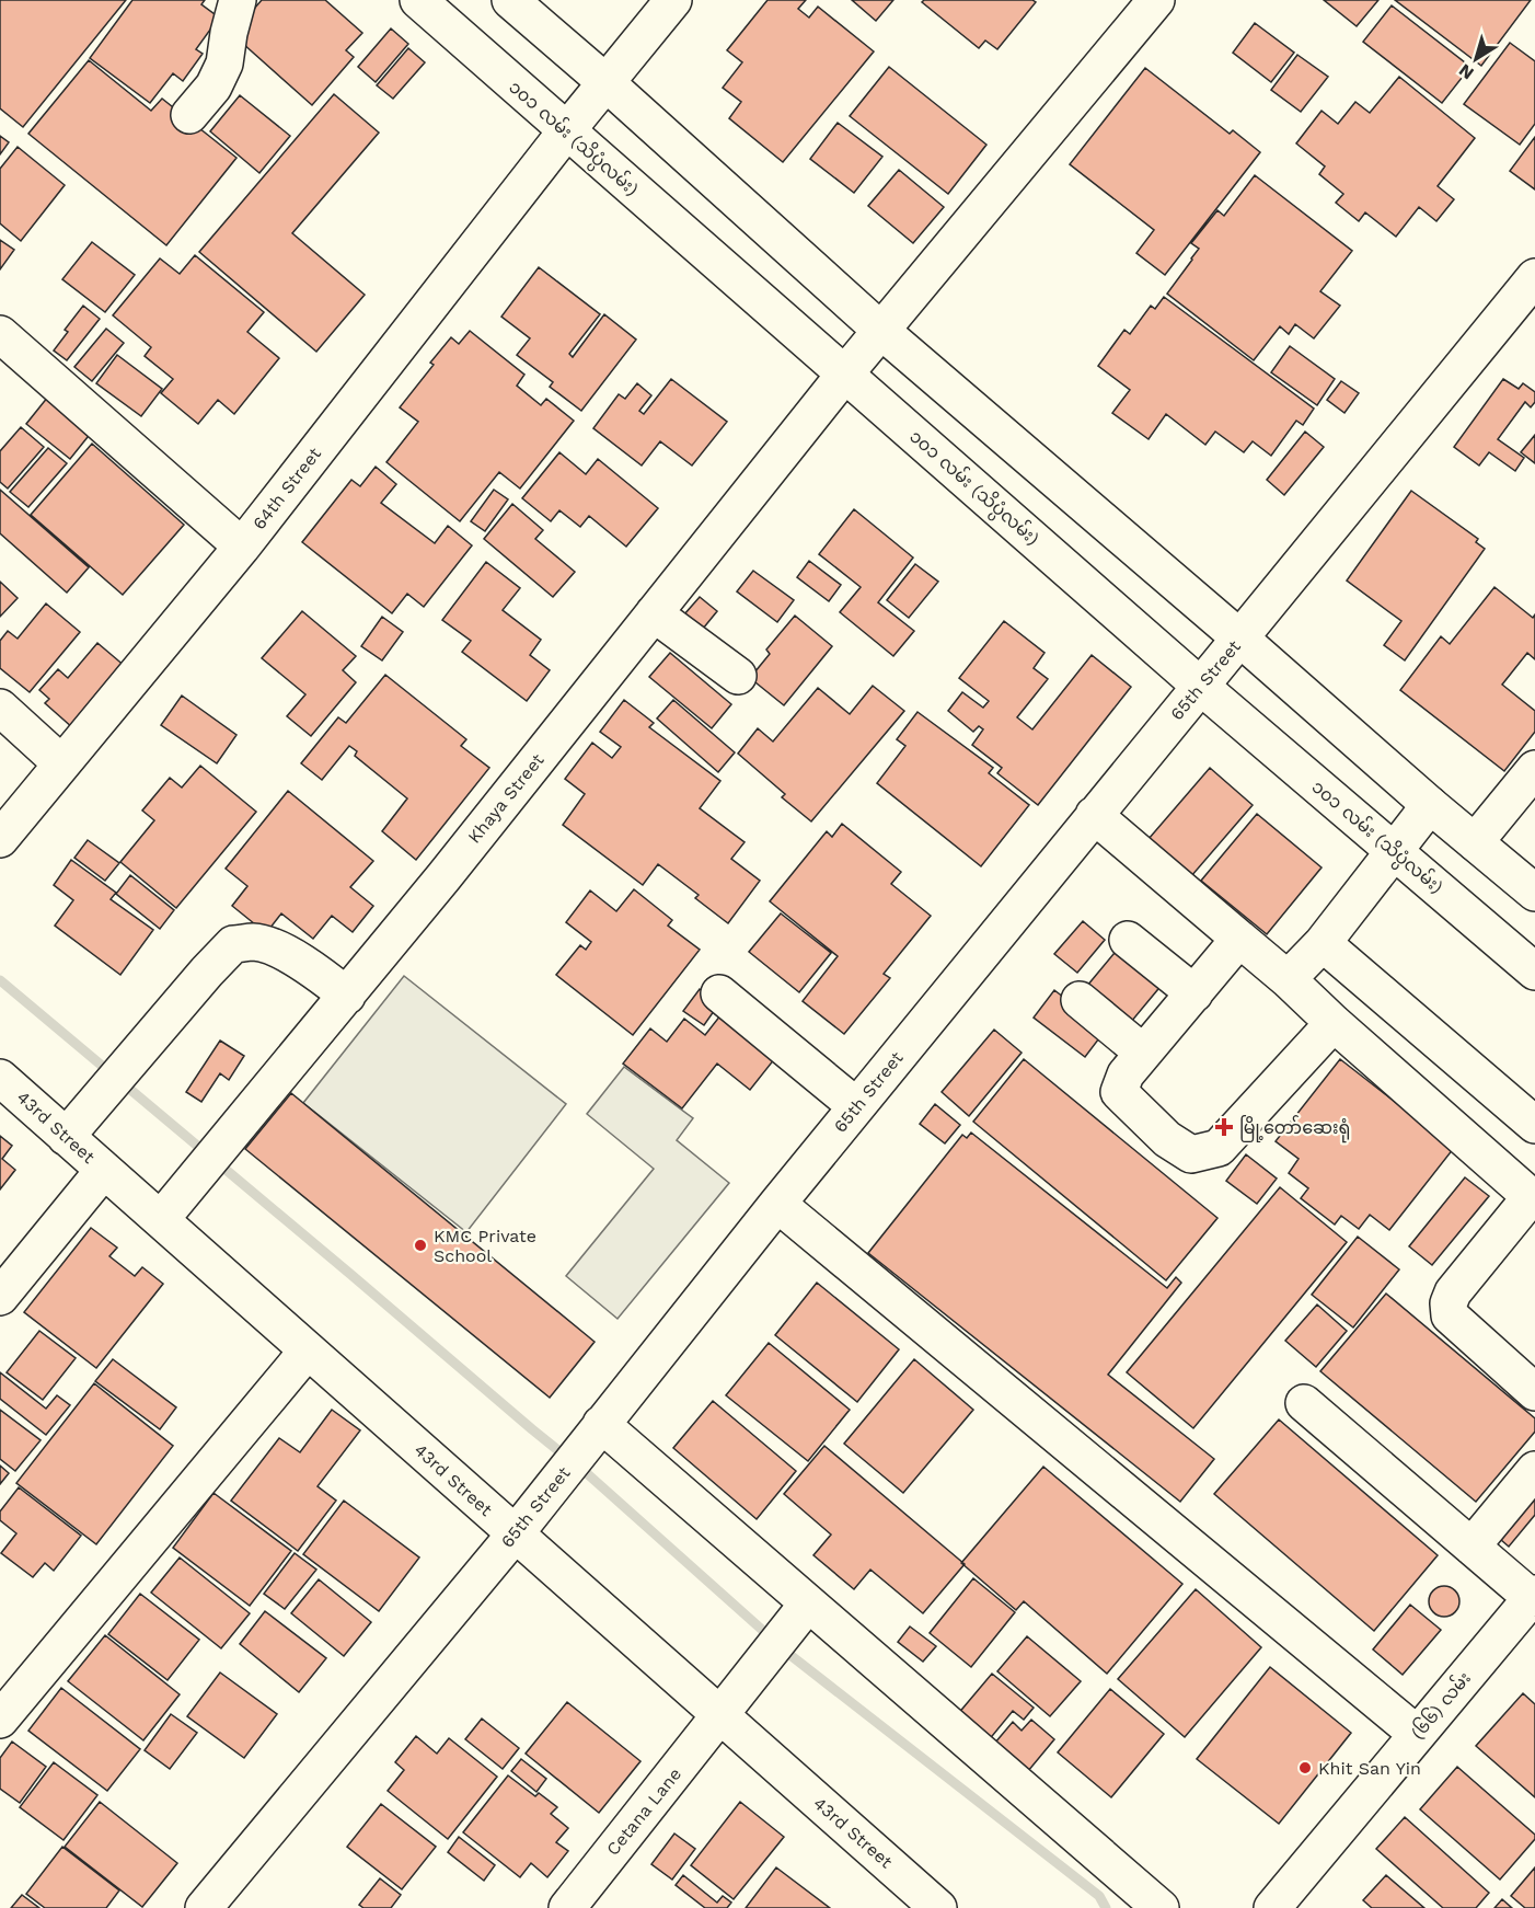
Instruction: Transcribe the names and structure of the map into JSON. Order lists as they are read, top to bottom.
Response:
{
  "streets": {
    "street": [
      "၁၀၁ လမ်း (သိပ္ပံလမ်း)",
      "64th Street",
      "65th Street",
      "Khaya Street",
      "43rd Street",
      "(၆၆) လမ်း",
      "Cetana Lane"
    ]
  },
  "crossings": [
    ["၁၀၁ လမ်း (သိပ္ပံလမ်း)", "64th Street"],
    ["၁၀၁ လမ်း (သိပ္ပံလမ်း)", "65th Street"],
    ["၁၀၁ လမ်း (သိပ္ပံလမ်း)", "Khaya Street"],
    ["65th Street", "43rd Street"],
    ["Khaya Street", "43rd Street"],
    ["43rd Street", "Cetana Lane"]
  ],
  "places": {
    "health": ["မြို့တော်ဆေးရုံ"],
    "other": ["KMC Private School", "Khit San Yin"]
  },
  "north": "bottom left"
}
